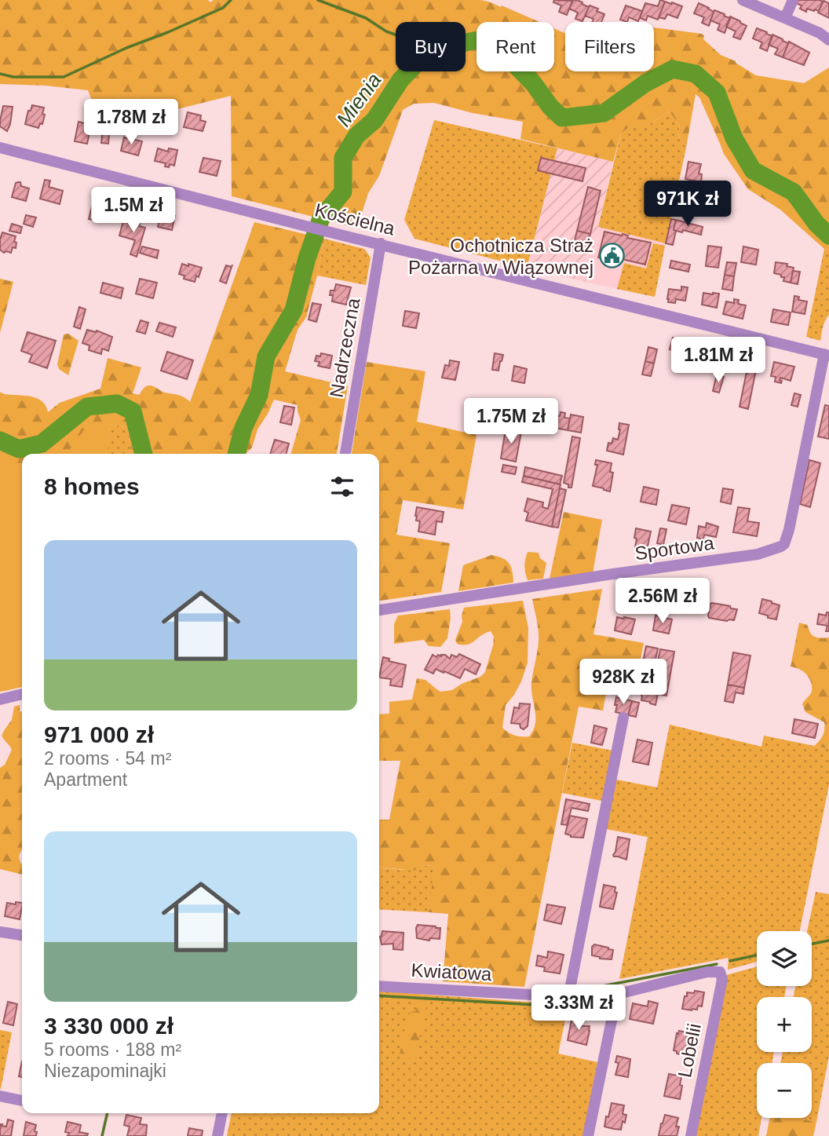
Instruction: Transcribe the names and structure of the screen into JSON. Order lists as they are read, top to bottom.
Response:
{
  "streets": {
    "street": [
      "Kościelna",
      "Nadrzeczna",
      "Sportowa",
      "Kwiatowa",
      "Lobelii"
    ]
  },
  "crossings": [
    ["Kościelna", "Nadrzeczna"],
    ["Kościelna", "Sportowa"],
    ["Kwiatowa", "Lobelii"]
  ],
  "water": ["Mienia"],
  "places": {
    "public building": ["Ochotnicza Straż Pożarna w Wiązownej"]
  },
  "page": {
    "chip": ["Buy", "Rent", "Filters"],
    "price": [
      "1.78M zł",
      "971K zł",
      "1.5M zł",
      "1.81M zł",
      "1.75M zł",
      "2.56M zł",
      "928K zł",
      "3.33M zł"
    ],
    "heading": "8 homes",
    "list": [
      {
        "name": "971 000 zł",
        "note": "2 rooms · 54 m² · Apartment"
      },
      {
        "name": "3 330 000 zł",
        "note": "5 rooms · 188 m² · Niezapominajki"
      }
    ],
    "map_buttons": ["+", "−"]
  }
}
